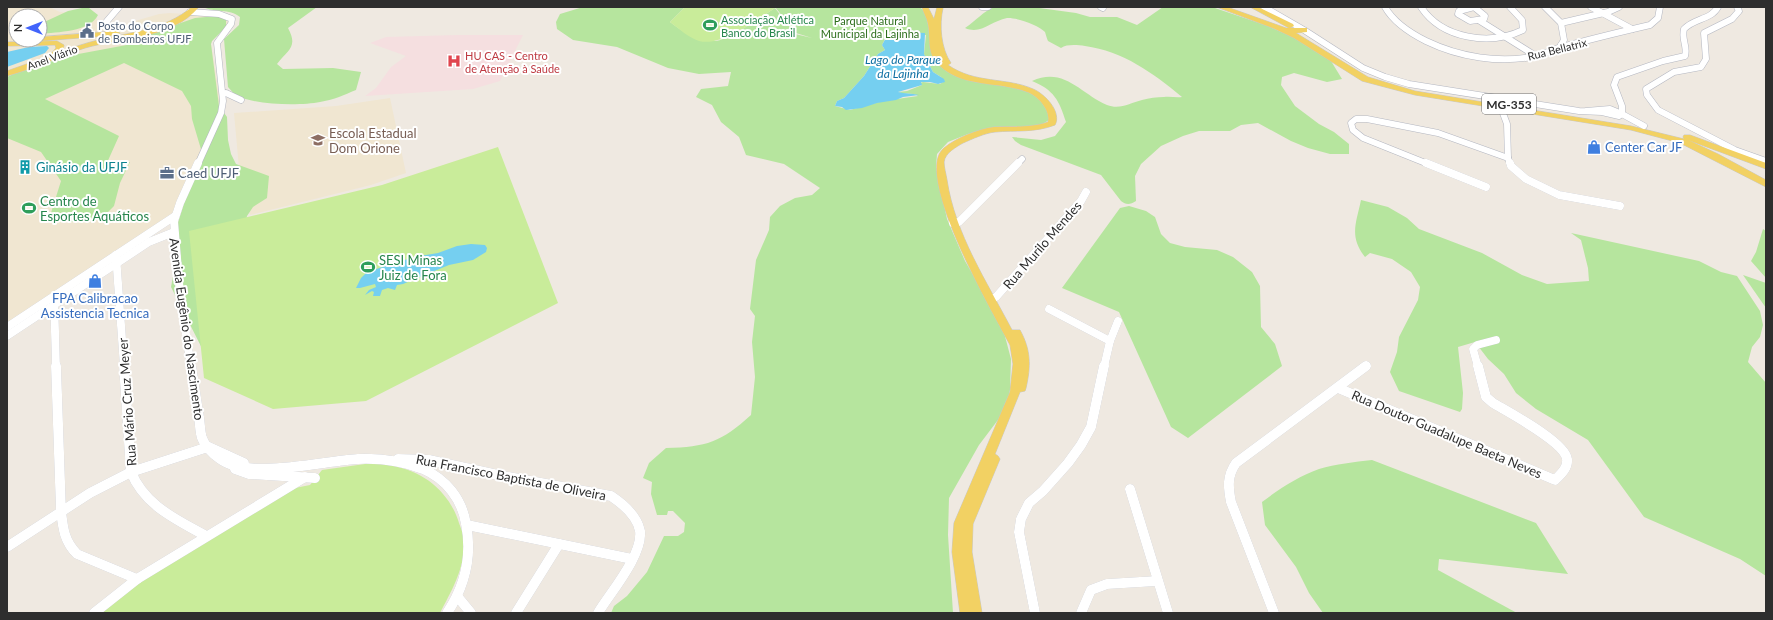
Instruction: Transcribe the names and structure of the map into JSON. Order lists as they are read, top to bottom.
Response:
{
  "streets": {
    "main road": ["Anel Viário", "MG-353"],
    "street": [
      "Rua Bellatrix",
      "Rua Murilo Mendes",
      "Avenida Eugênio do Nascimento",
      "Rua Mário Cruz Meyer",
      "Rua Doutor Guadalupe Baeta Neves",
      "Rua Francisco Baptista de Oliveira"
    ]
  },
  "crossings": [
    ["Anel Viário", "Avenida Eugênio do Nascimento"],
    ["Avenida Eugênio do Nascimento", "Rua Francisco Baptista de Oliveira"]
  ],
  "water": ["Lago do Parque da Lajinha"],
  "parks": ["Parque Natural Municipal da Lajinha"],
  "places": {
    "sports": ["Associação Atlética Banco do Brasil", "Centro de Esportes Aquáticos", "SESI Minas Juiz de Fora"],
    "public building": ["Posto do Corpo de Bombeiros UFJF"],
    "hospital": ["HU CAS - Centro de Atenção à Saúde"],
    "school or university": ["Escola Estadual Dom Orione"],
    "shop": ["Center Car JF", "FPA Calibracao Assistencia Tecnica"],
    "building": ["Ginásio da UFJF"],
    "office": ["Caed UFJF"]
  },
  "north": "left"
}
